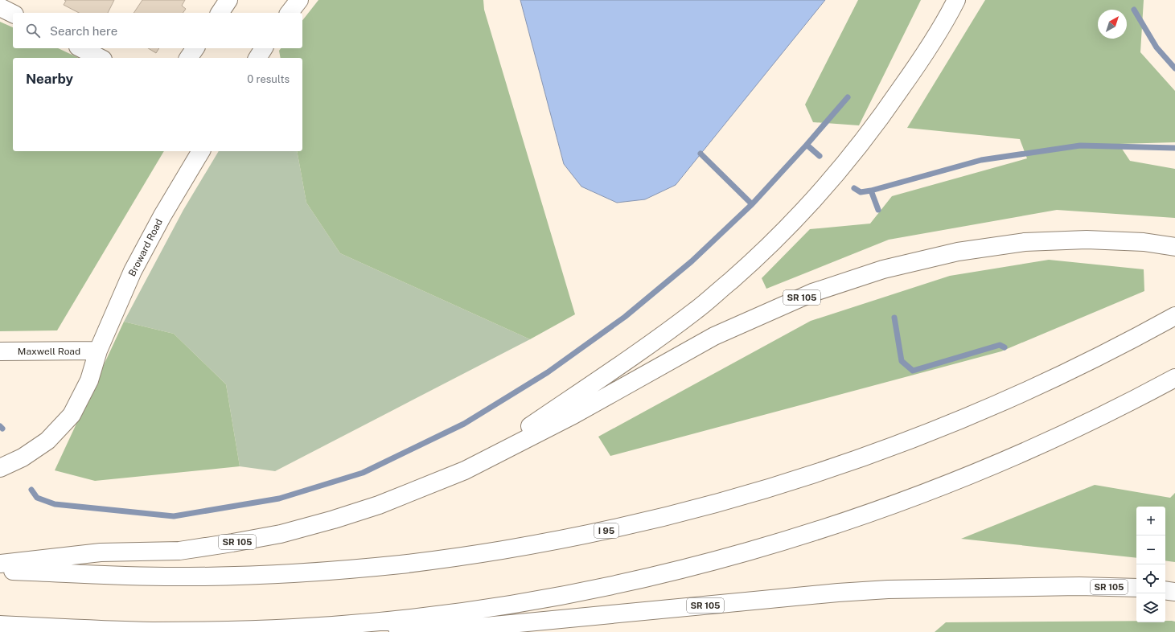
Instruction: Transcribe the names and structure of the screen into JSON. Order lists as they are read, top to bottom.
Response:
{
  "streets": {
    "main road": [
      "Broward Road",
      "SR 105",
      "Maxwell Road",
      "I 95"
    ]
  },
  "crossings": [
    ["Broward Road", "Maxwell Road"]
  ],
  "north": "top right",
  "page": {
    "search": "Search here",
    "heading": ["Nearby", "0 results"],
    "map_buttons": ["+", "−"]
  }
}
